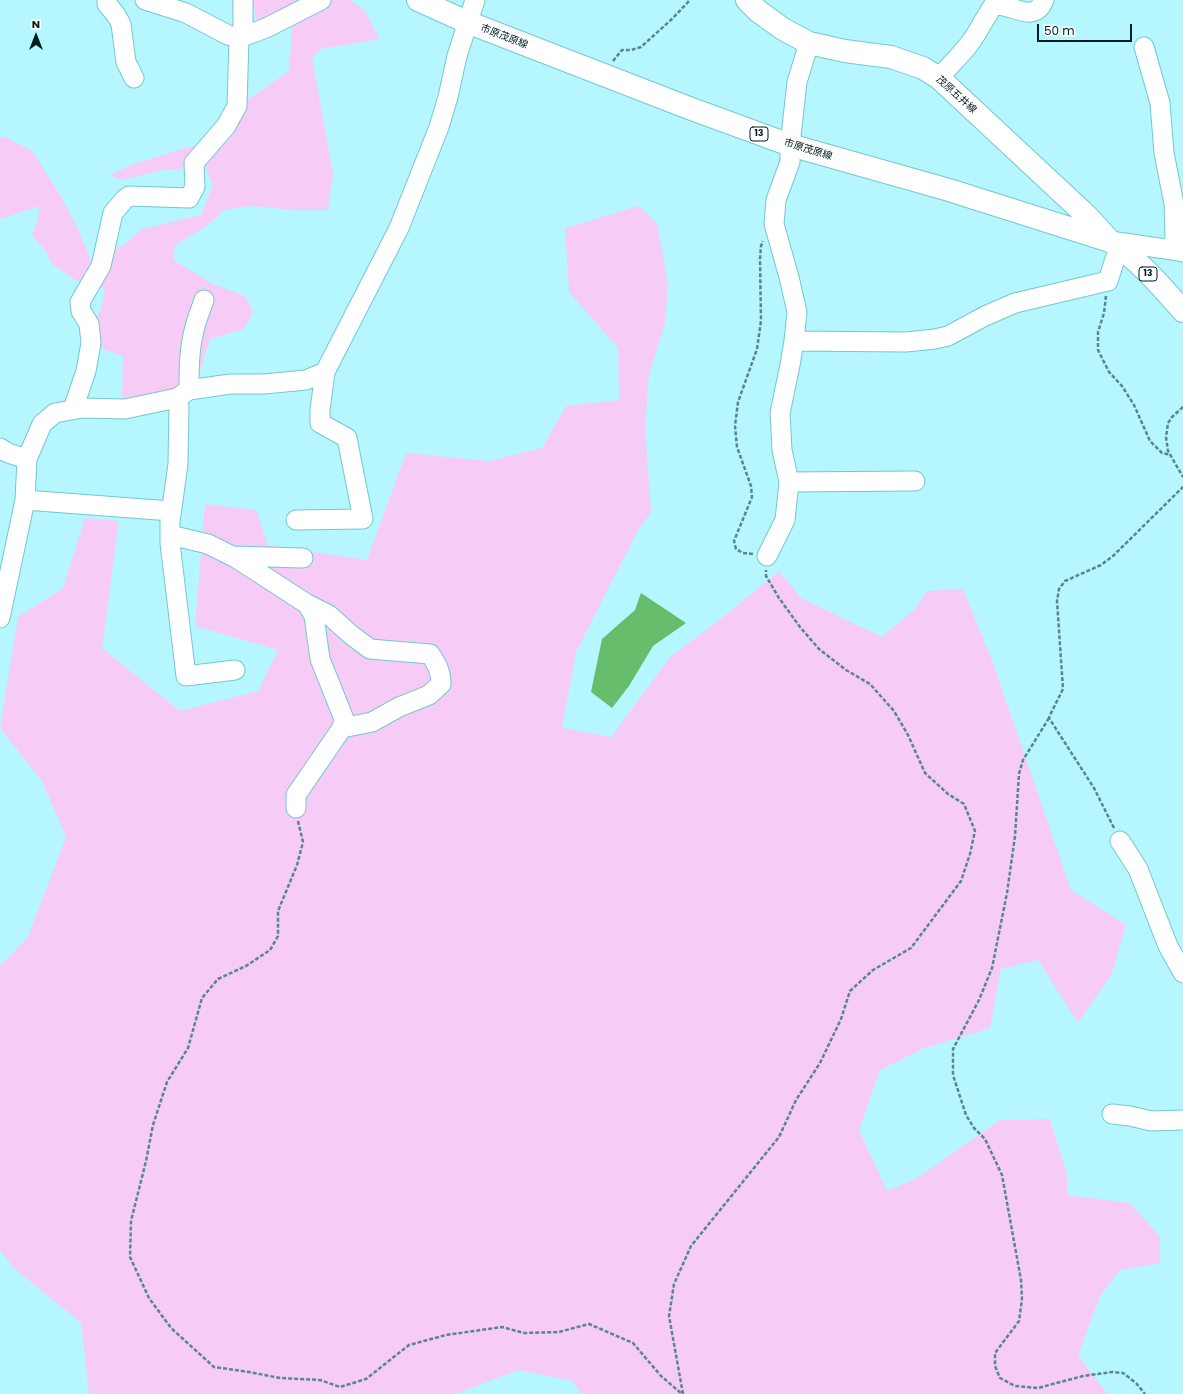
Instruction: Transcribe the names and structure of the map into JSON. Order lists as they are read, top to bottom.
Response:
{
  "streets": {
    "main road": ["市原茂原線", "茂原五井線", "13"]
  },
  "crossings": [
    ["市原茂原線", "茂原五井線"]
  ],
  "scale_bar": "50 m",
  "north": "top"
}
